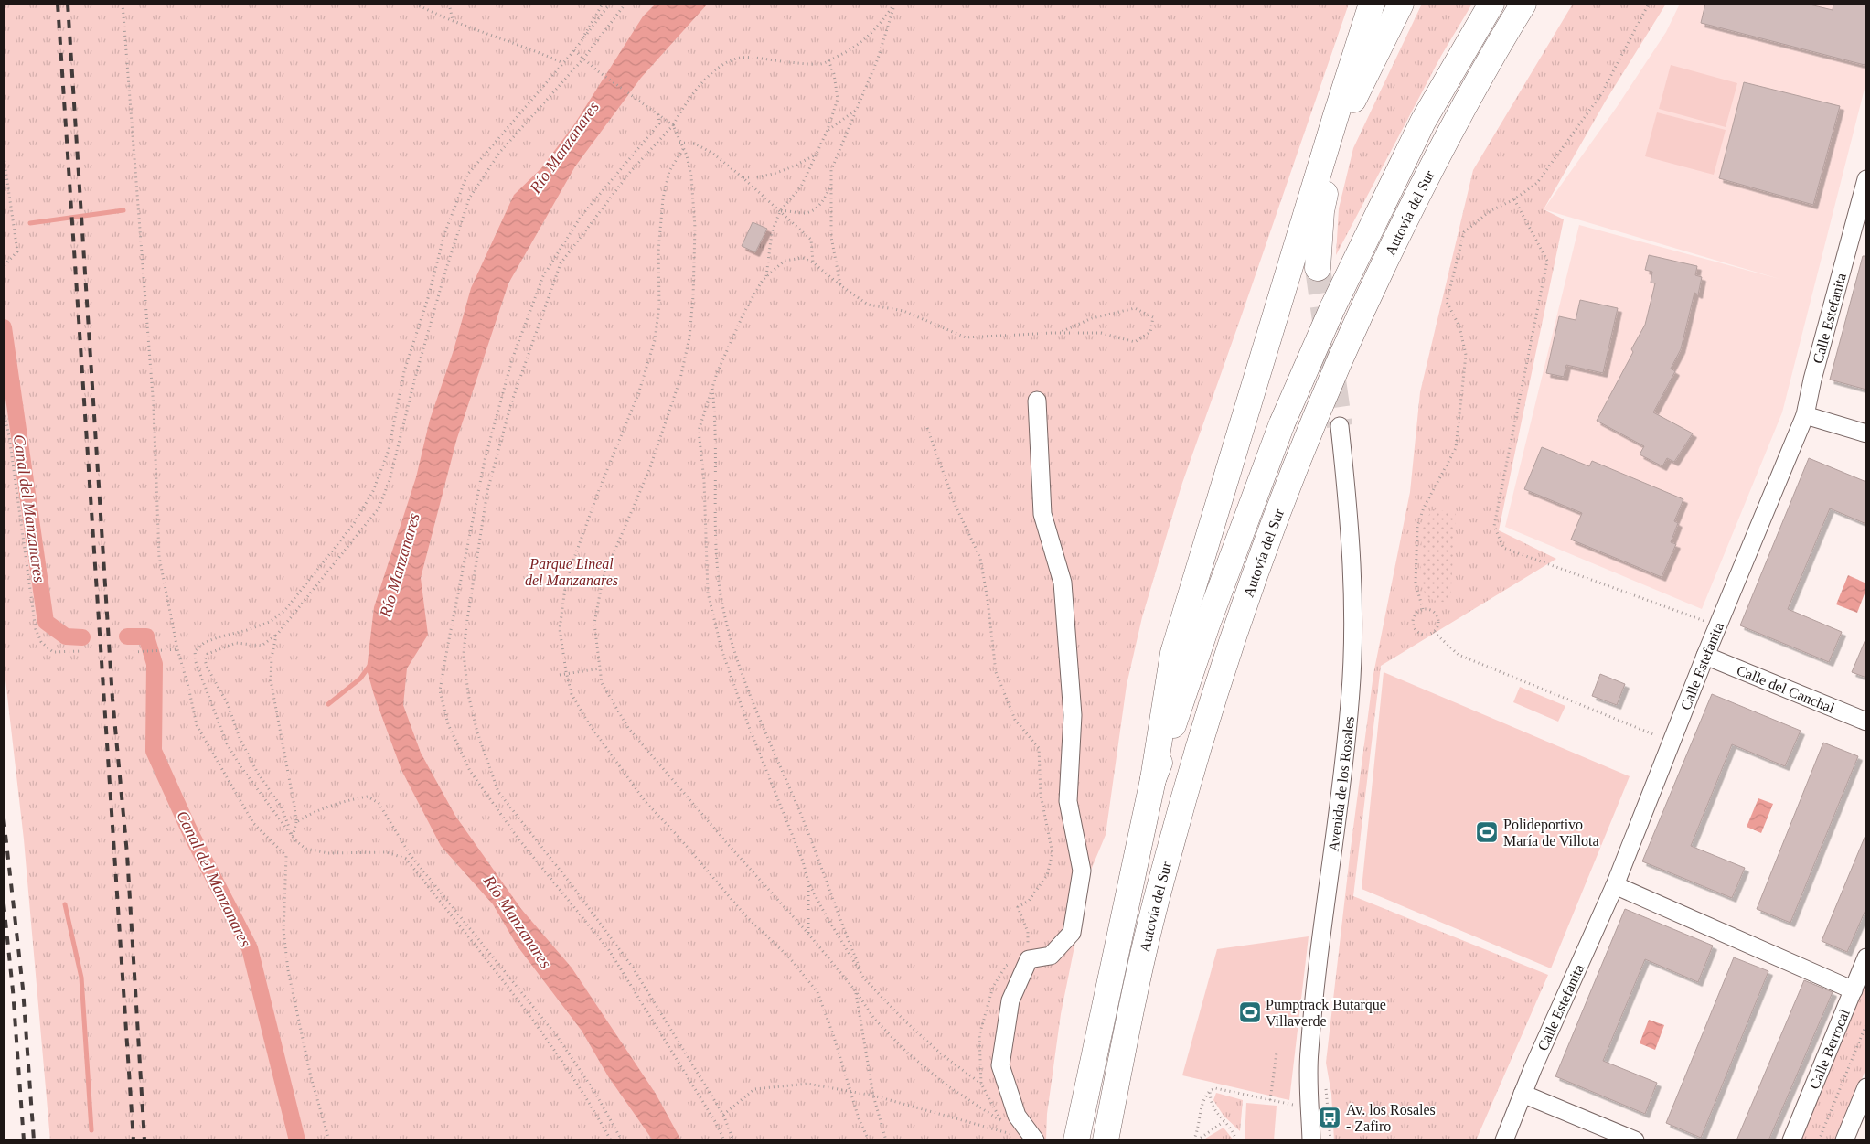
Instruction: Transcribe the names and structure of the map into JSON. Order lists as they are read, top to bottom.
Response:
{
  "streets": {
    "highway": ["Autovía del Sur"],
    "street": [
      "Calle Estefanita",
      "Calle del Canchal",
      "Avenida de los Rosales",
      "Calle Berrocal"
    ]
  },
  "crossings": [
    ["Calle Estefanita", "Calle del Canchal"]
  ],
  "water": ["Río Manzanares", "Canal del Manzanares"],
  "parks": ["Parque Lineal del Manzanares"],
  "places": {
    "sports": ["Polideportivo María de Villota", "Pumptrack Butarque Villaverde"],
    "bus stop": ["Av. los Rosales - Zafiro"]
  }
}
